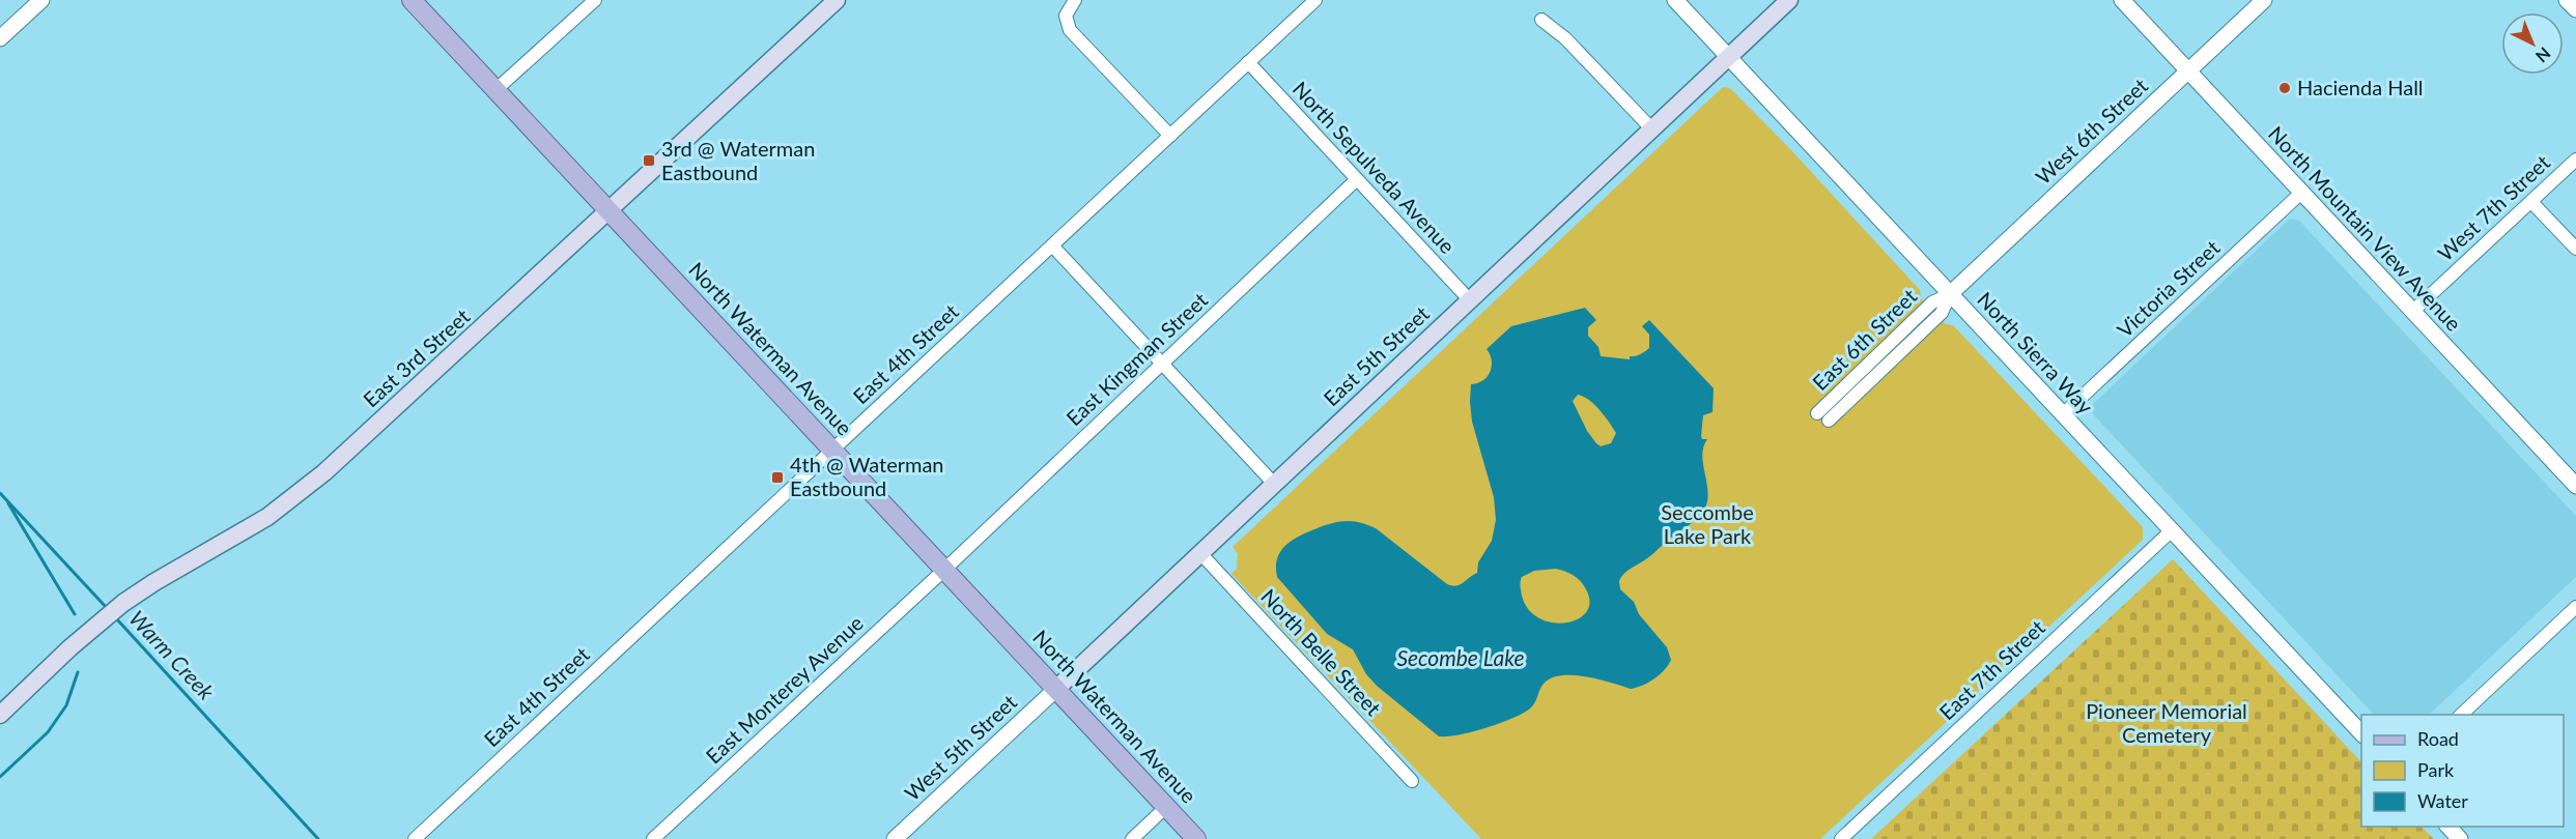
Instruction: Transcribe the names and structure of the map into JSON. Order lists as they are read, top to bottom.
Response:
{
  "streets": {
    "main road": ["North Waterman Avenue", "East 5th Street", "East 3rd Street"],
    "street": [
      "West 6th Street",
      "North Sepulveda Avenue",
      "West 7th Street",
      "North Mountain View Avenue",
      "Victoria Street",
      "East 6th Street",
      "North Sierra Way",
      "East 4th Street",
      "East Kingman Street",
      "North Belle Street",
      "East 7th Street",
      "East Monterey Avenue",
      "West 5th Street"
    ]
  },
  "crossings": [
    ["West 6th Street", "North Mountain View Avenue"],
    ["West 6th Street", "East 6th Street"],
    ["West 6th Street", "North Sierra Way"],
    ["North Sepulveda Avenue", "East 4th Street"],
    ["North Sepulveda Avenue", "East 5th Street"],
    ["North Sepulveda Avenue", "East Kingman Street"],
    ["West 7th Street", "North Mountain View Avenue"],
    ["North Mountain View Avenue", "Victoria Street"],
    ["Victoria Street", "North Sierra Way"],
    ["East 6th Street", "North Sierra Way"],
    ["North Waterman Avenue", "East 4th Street"],
    ["North Waterman Avenue", "East 5th Street"],
    ["North Waterman Avenue", "East 3rd Street"],
    ["North Waterman Avenue", "East Kingman Street"],
    ["North Waterman Avenue", "East Monterey Avenue"],
    ["North Waterman Avenue", "West 5th Street"],
    ["North Sierra Way", "East 5th Street"],
    ["North Sierra Way", "East 7th Street"],
    ["East 5th Street", "North Belle Street"],
    ["East 5th Street", "West 5th Street"],
    ["East Kingman Street", "East Monterey Avenue"]
  ],
  "water": ["Warm Creek", "Secombe Lake"],
  "parks": ["Seccombe Lake Park", "Pioneer Memorial Cemetery"],
  "places": {
    "other": ["Hacienda Hall"],
    "transit": ["3rd @ Waterman Eastbound", "4th @ Waterman Eastbound"]
  },
  "legend": ["Road", "Park", "Water"],
  "north": "bottom right"
}
